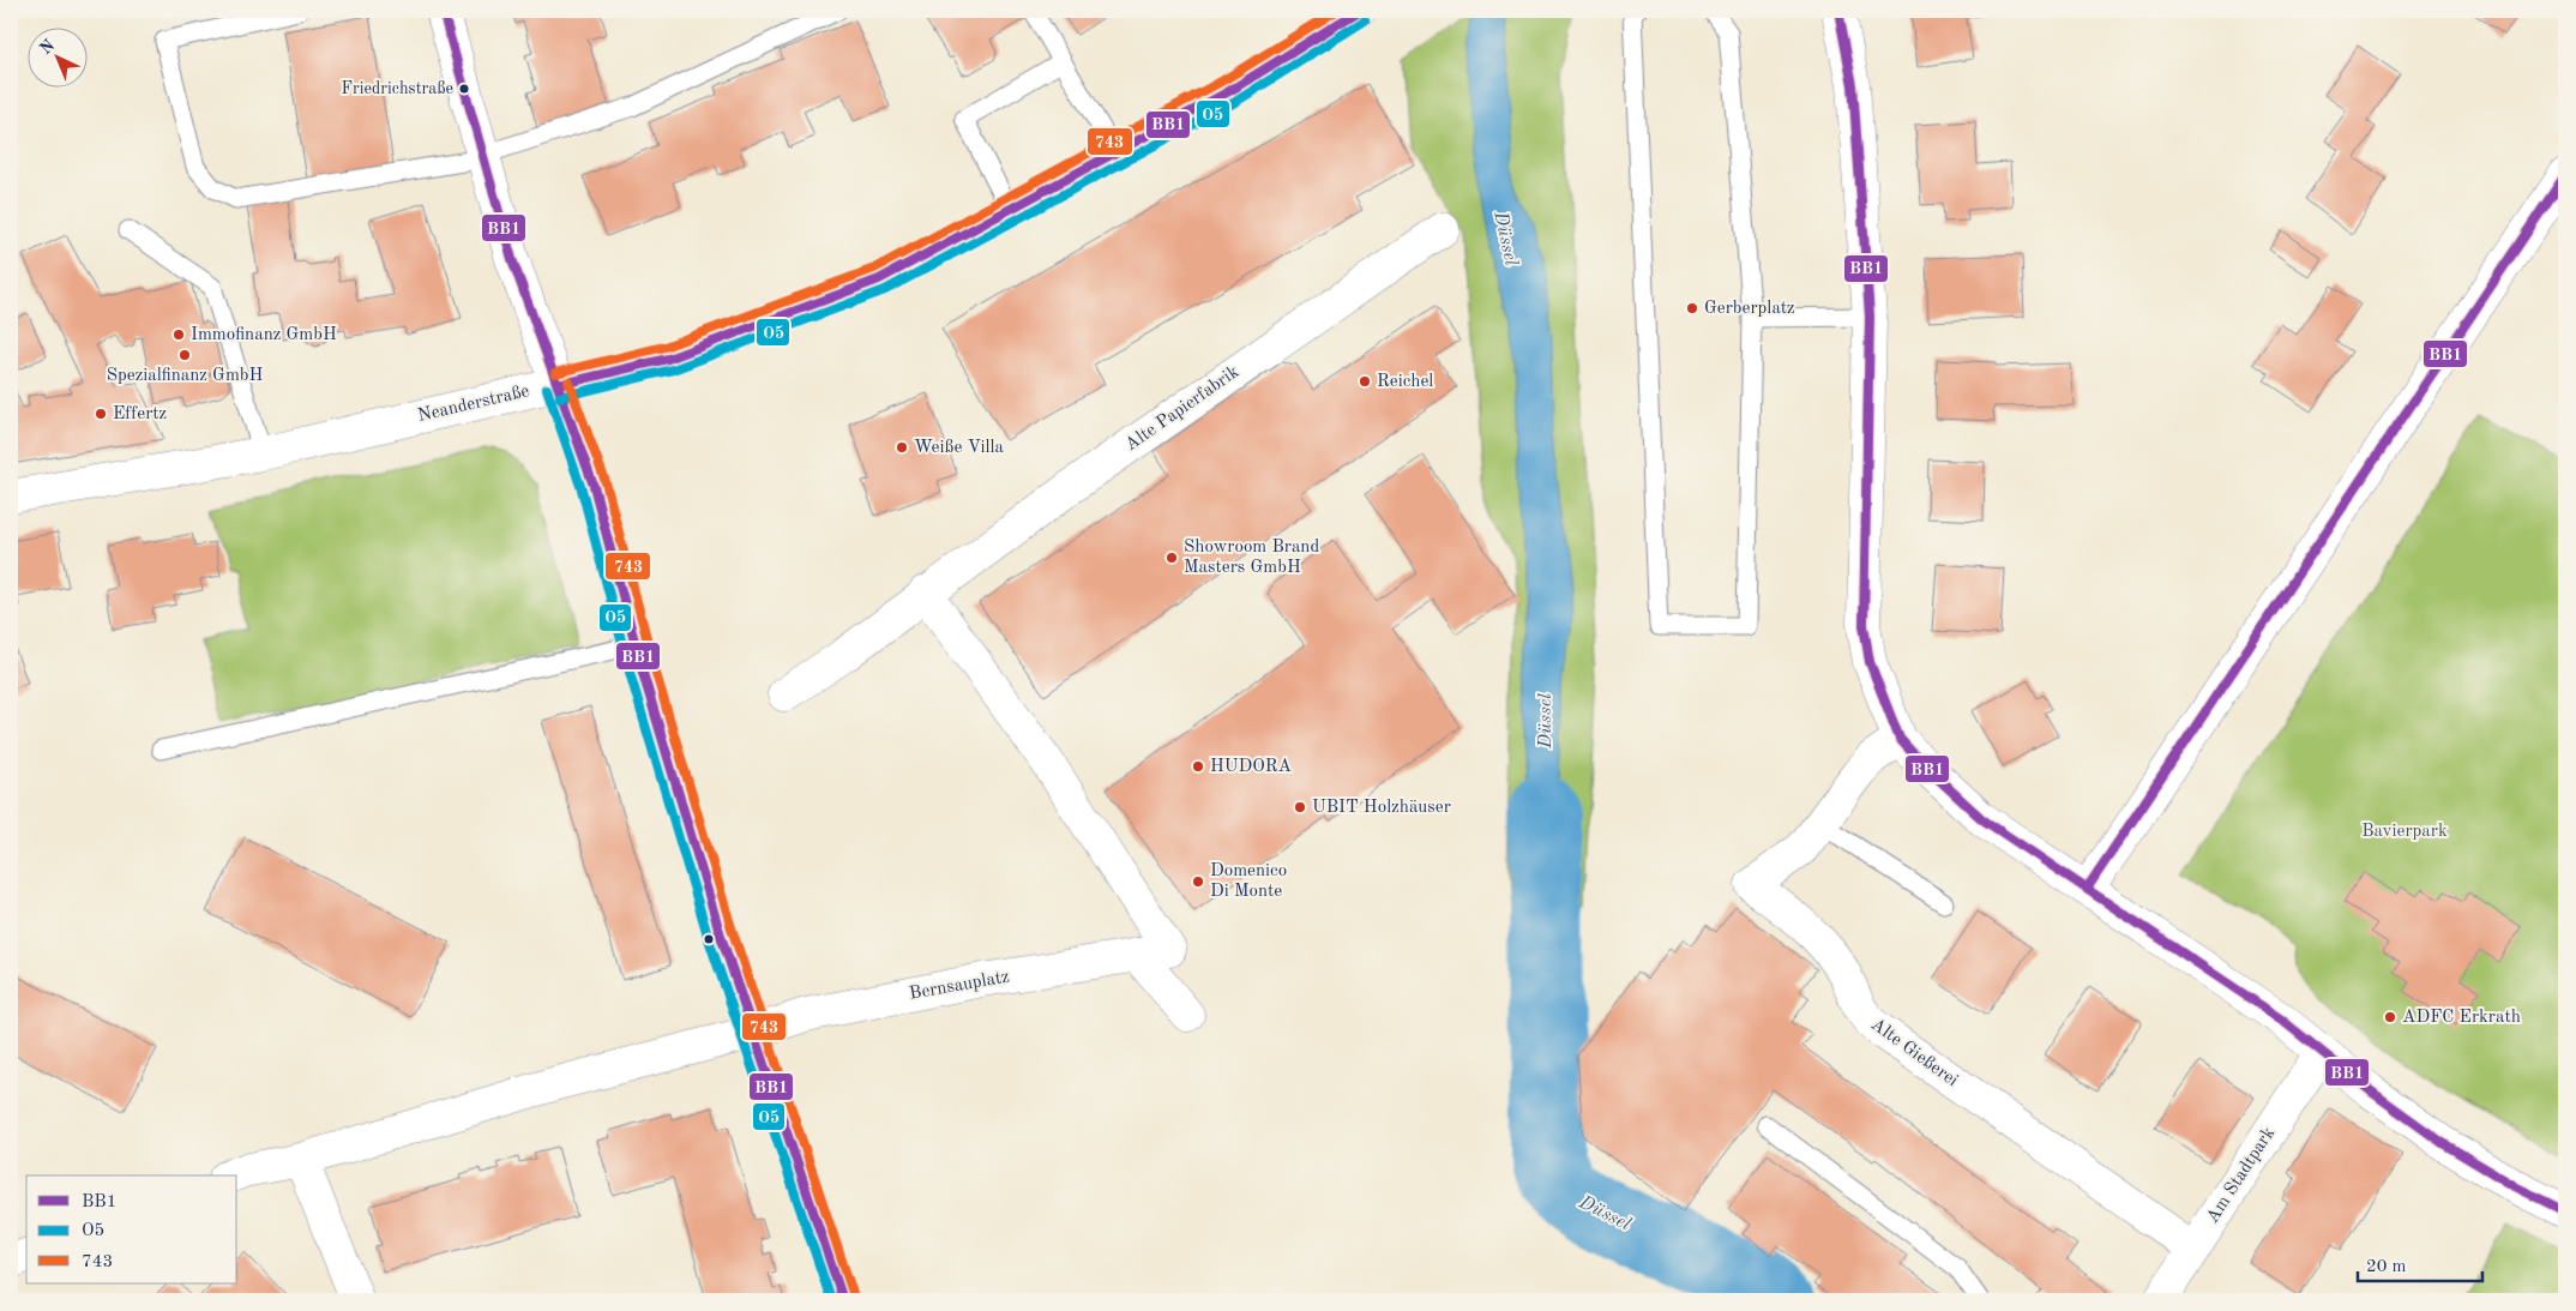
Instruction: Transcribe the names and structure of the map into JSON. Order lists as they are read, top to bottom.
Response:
{
  "streets": {
    "street": [
      "Neanderstraße",
      "Alte Papierfabrik",
      "Bernsauplatz",
      "Alte Gießerei",
      "Am Stadtpark"
    ]
  },
  "crossings": [
    ["Alte Papierfabrik", "Bernsauplatz"],
    ["Alte Gießerei", "Am Stadtpark"]
  ],
  "water": ["Düssel"],
  "parks": ["Bavierpark"],
  "places": [
    "Friedrichstraße",
    "Gerberplatz",
    "Immofinanz GmbH",
    "Spezialfinanz GmbH",
    "Reichel",
    "Effertz",
    "Weiße Villa",
    "Showroom Brand Masters GmbH",
    "HUDORA",
    "UBIT Holzhäuser",
    "Domenico Di Monte",
    "ADFC Erkrath"
  ],
  "lines": ["transit line BB1", "transit line 743", "transit line O5"],
  "legend": ["BB1", "O5", "743"],
  "scale_bar": "20 m",
  "north": "top left"
}
